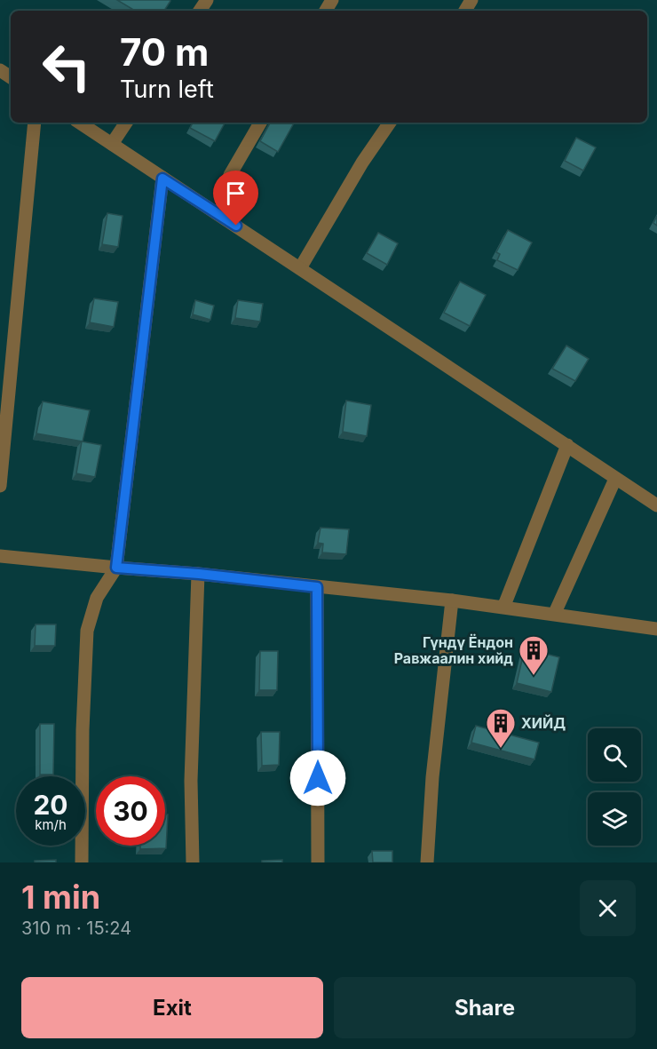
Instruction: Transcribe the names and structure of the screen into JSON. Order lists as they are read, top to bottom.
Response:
{
  "places": {
    "building": ["Гүндү Ёндон Равжаалин хийд", "ХИЙД"]
  },
  "page": {
    "turn": ["70 m", "Turn left"],
    "speed": "20 km/h",
    "limit": "30",
    "heading": ["1 min", "310 m · 15:24"],
    "buttons": ["Exit", "Share"]
  }
}
